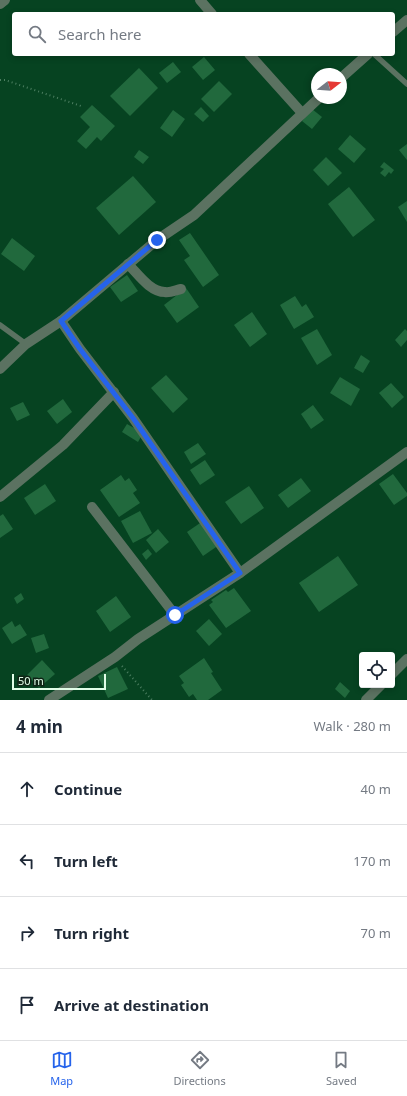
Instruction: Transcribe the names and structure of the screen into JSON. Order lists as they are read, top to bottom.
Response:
{
  "scale_bar": "50 m",
  "north": "right",
  "page": {
    "search": "Search here",
    "scale": "50 m",
    "heading": ["4 min", "Walk · 280 m"],
    "list": [
      ["Continue", "40 m"],
      ["Turn left", "170 m"],
      ["Turn right", "70 m"],
      "Arrive at destination"
    ],
    "nav": ["Map", "Directions", "Saved"]
  }
}
